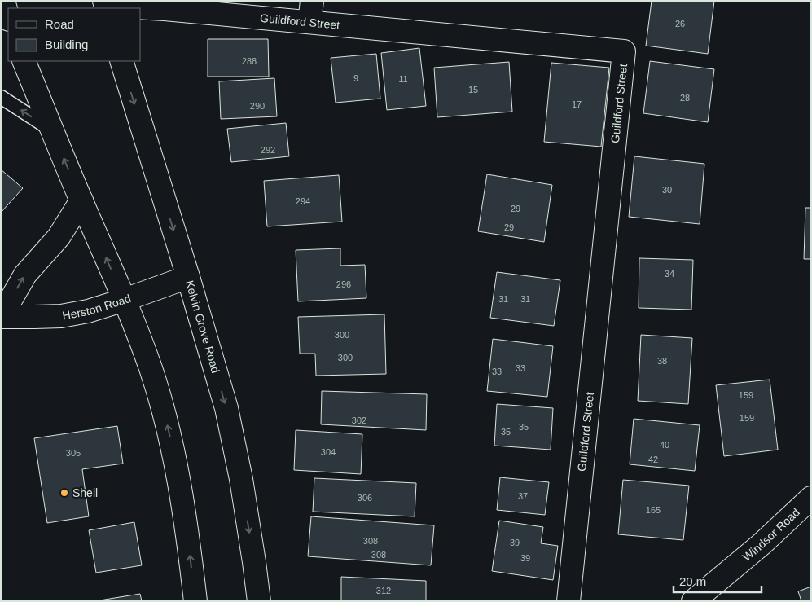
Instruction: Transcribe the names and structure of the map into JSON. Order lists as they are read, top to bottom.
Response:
{
  "streets": {
    "main road": [
      "Guildford Street",
      "Herston Road",
      "Kelvin Grove Road",
      "Windsor Road"
    ]
  },
  "crossings": [
    ["Herston Road", "Kelvin Grove Road"]
  ],
  "places": ["Shell"],
  "house_numbers": [
    "26",
    "288",
    "9",
    "11",
    "15",
    "28",
    "17",
    "290",
    "292",
    "30",
    "294",
    "29",
    "29",
    "34",
    "296",
    "31",
    "31",
    "300",
    "300",
    "38",
    "33",
    "33",
    "159",
    "159",
    "302",
    "35",
    "35",
    "40",
    "304",
    "305",
    "42",
    "37",
    "306",
    "165",
    "308",
    "39",
    "308",
    "39",
    "312"
  ],
  "legend": ["Road", "Building"],
  "scale_bar": "20 m"
}
